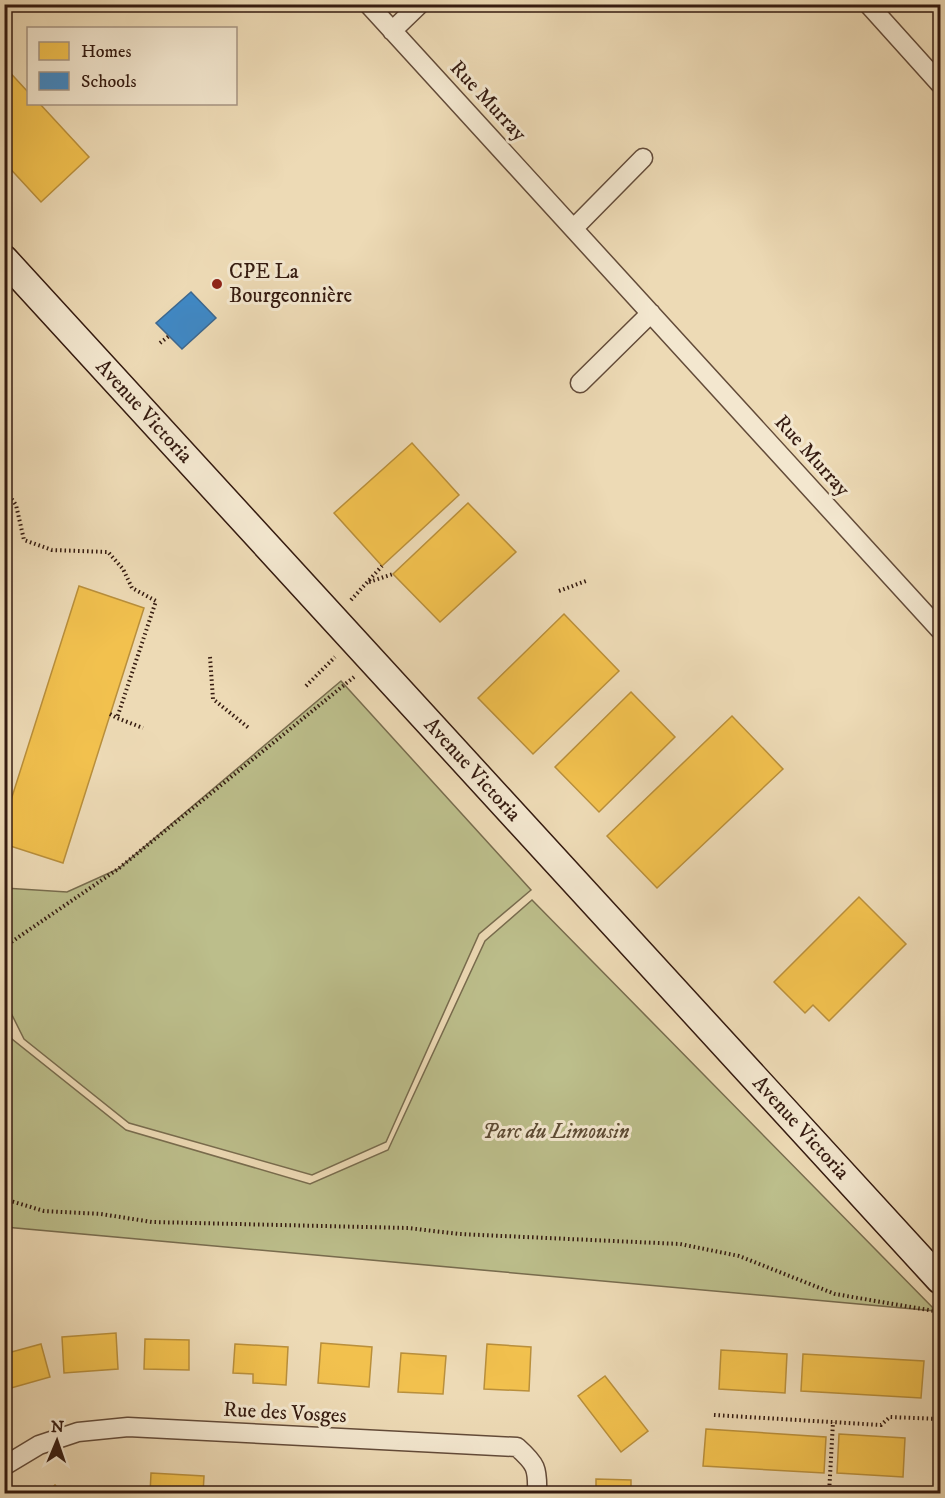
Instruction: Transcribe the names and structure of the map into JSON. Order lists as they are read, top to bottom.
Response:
{
  "streets": {
    "street": ["Rue Murray", "Avenue Victoria", "Rue des Vosges"]
  },
  "parks": ["Parc du Limousin"],
  "places": ["CPE La Bourgeonnière"],
  "legend": ["Homes", "Schools"],
  "north": "top"
}
